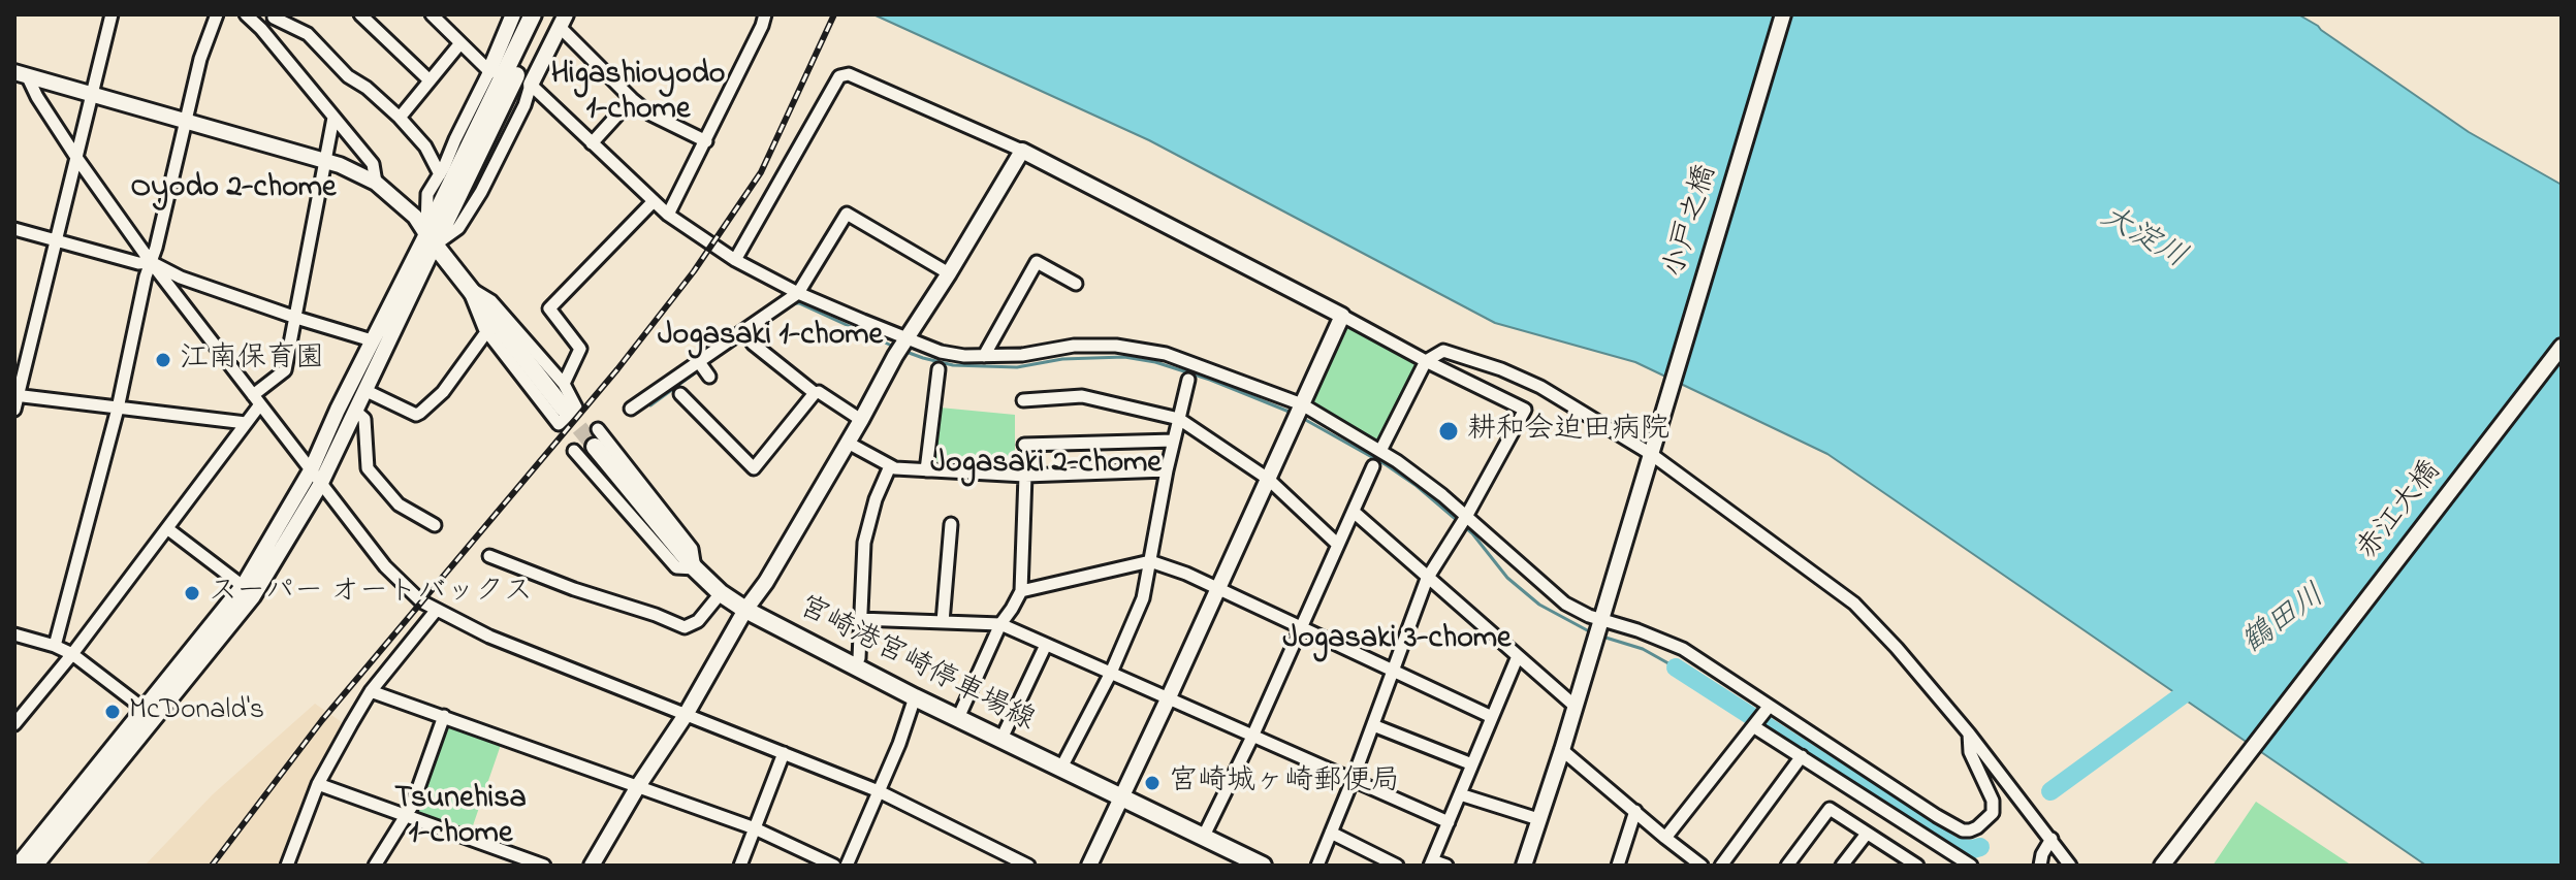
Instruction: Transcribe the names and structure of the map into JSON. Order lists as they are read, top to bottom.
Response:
{
  "streets": {
    "main road": ["宮崎港宮崎停車場線"],
    "street": ["小戸之橋", "赤江大橋"]
  },
  "districts": [
    "Higashioyodo 1-chome",
    "Oyodo 2-chome",
    "Jogasaki 1-chome",
    "Jogasaki 2-chome",
    "Jogasaki 3-chome",
    "Tsunehisa 1-chome"
  ],
  "water": ["大淀川", "鶴田川"],
  "places": [
    "江南保育園",
    "耕和会迫田病院",
    "スーパー オートバックス",
    "McDonald's",
    "宮崎城ヶ崎郵便局"
  ]
}
